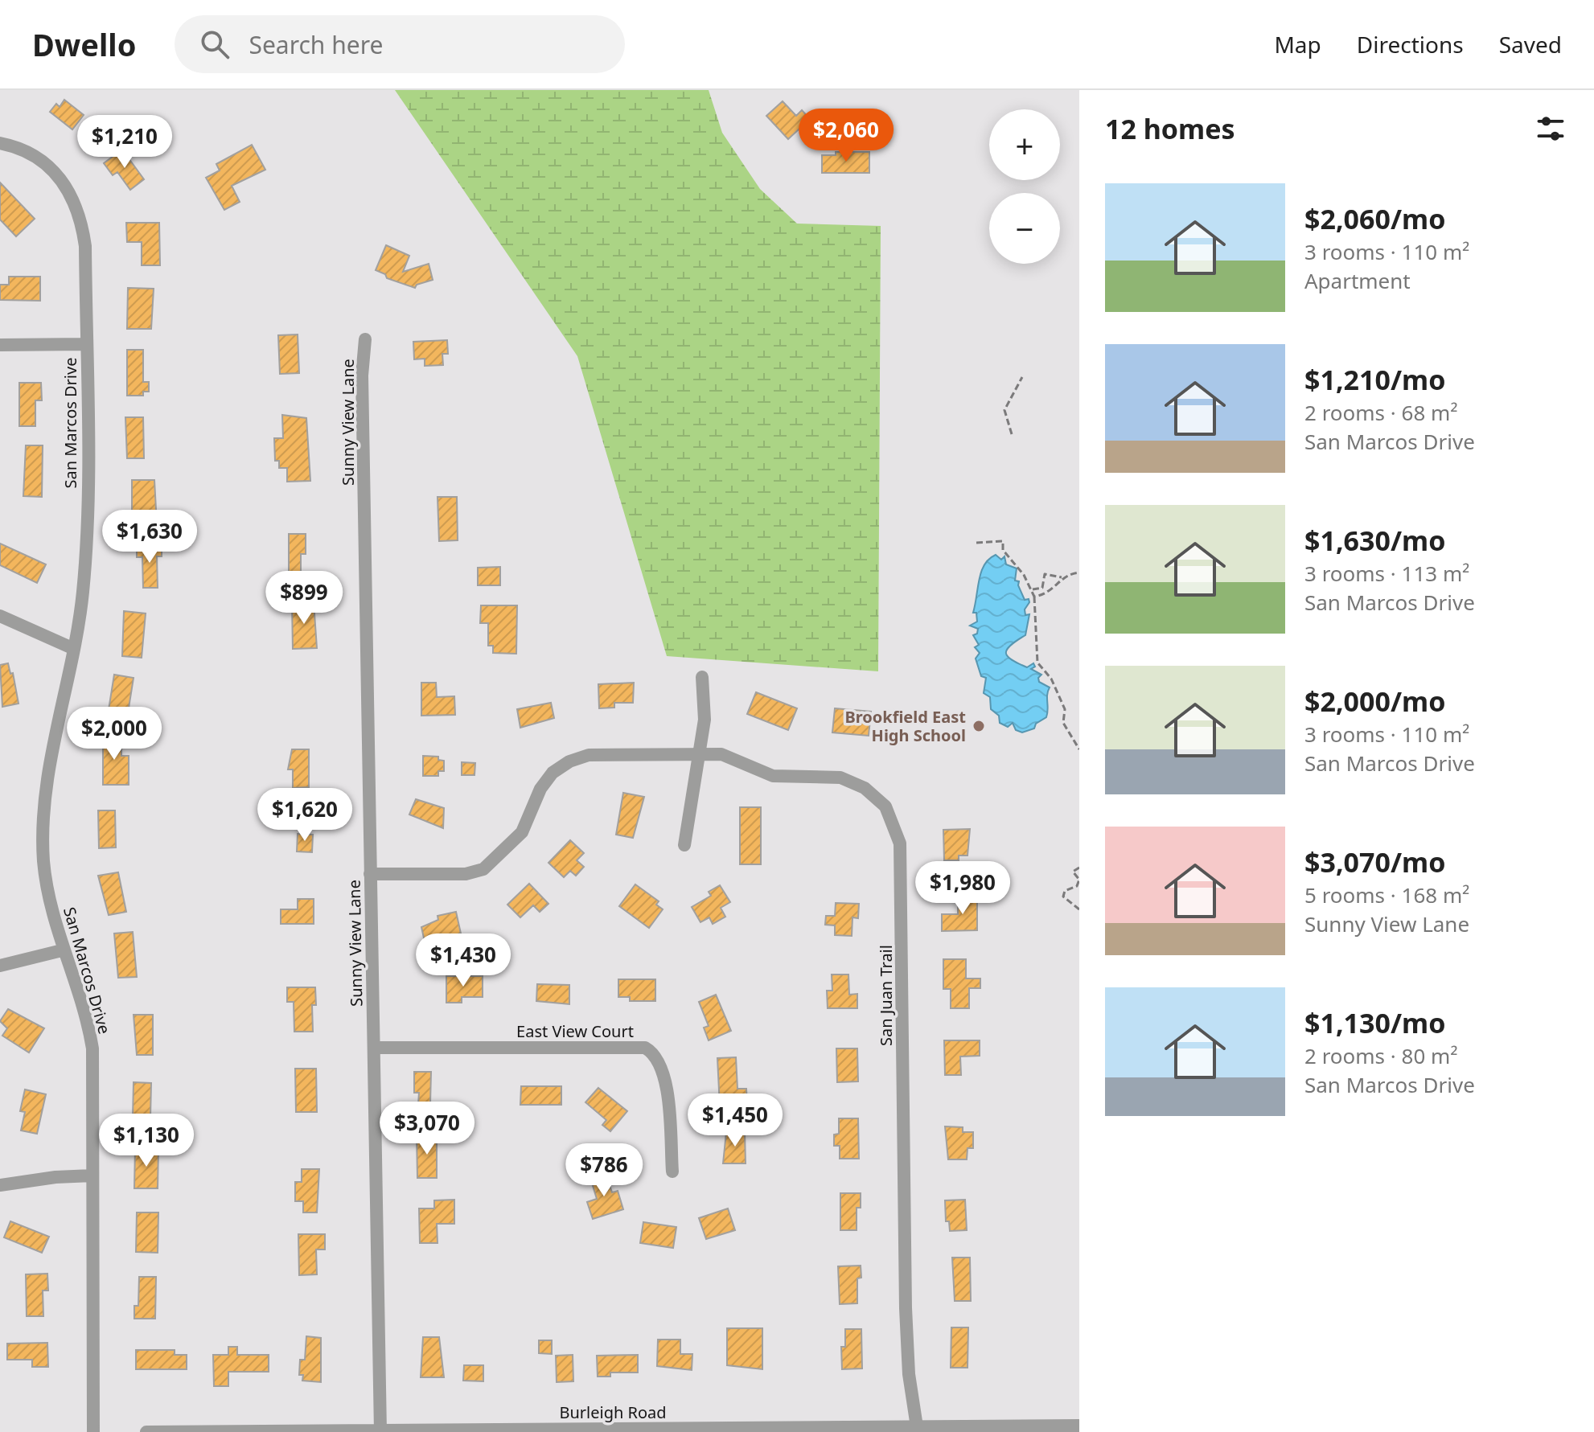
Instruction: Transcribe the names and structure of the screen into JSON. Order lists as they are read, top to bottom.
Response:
{
  "streets": {
    "street": [
      "Sunny View Lane",
      "San Marcos Drive",
      "San Juan Trail",
      "East View Court",
      "Burleigh Road"
    ]
  },
  "crossings": [
    ["Sunny View Lane", "San Juan Trail"],
    ["Sunny View Lane", "East View Court"],
    ["Sunny View Lane", "Burleigh Road"],
    ["San Juan Trail", "Burleigh Road"]
  ],
  "places": ["Brookfield East High School"],
  "page": {
    "header": "Dwello",
    "search": "Search here",
    "nav": ["Map", "Directions", "Saved"],
    "heading": "12 homes",
    "price": [
      "$2,060",
      "$1,210",
      "$1,630",
      "$899",
      "$2,000",
      "$1,620",
      "$1,980",
      "$1,430",
      "$1,450",
      "$3,070",
      "$1,130",
      "$786"
    ],
    "map_buttons": ["+", "−"],
    "list": [
      {
        "name": "$2,060/mo",
        "note": "3 rooms · 110 m² · Apartment"
      },
      {
        "name": "$1,210/mo",
        "note": "2 rooms · 68 m² · San Marcos Drive"
      },
      {
        "name": "$1,630/mo",
        "note": "3 rooms · 113 m² · San Marcos Drive"
      },
      {
        "name": "$2,000/mo",
        "note": "3 rooms · 110 m² · San Marcos Drive"
      },
      {
        "name": "$3,070/mo",
        "note": "5 rooms · 168 m² · Sunny View Lane"
      },
      {
        "name": "$1,130/mo",
        "note": "2 rooms · 80 m² · San Marcos Drive"
      }
    ]
  }
}
